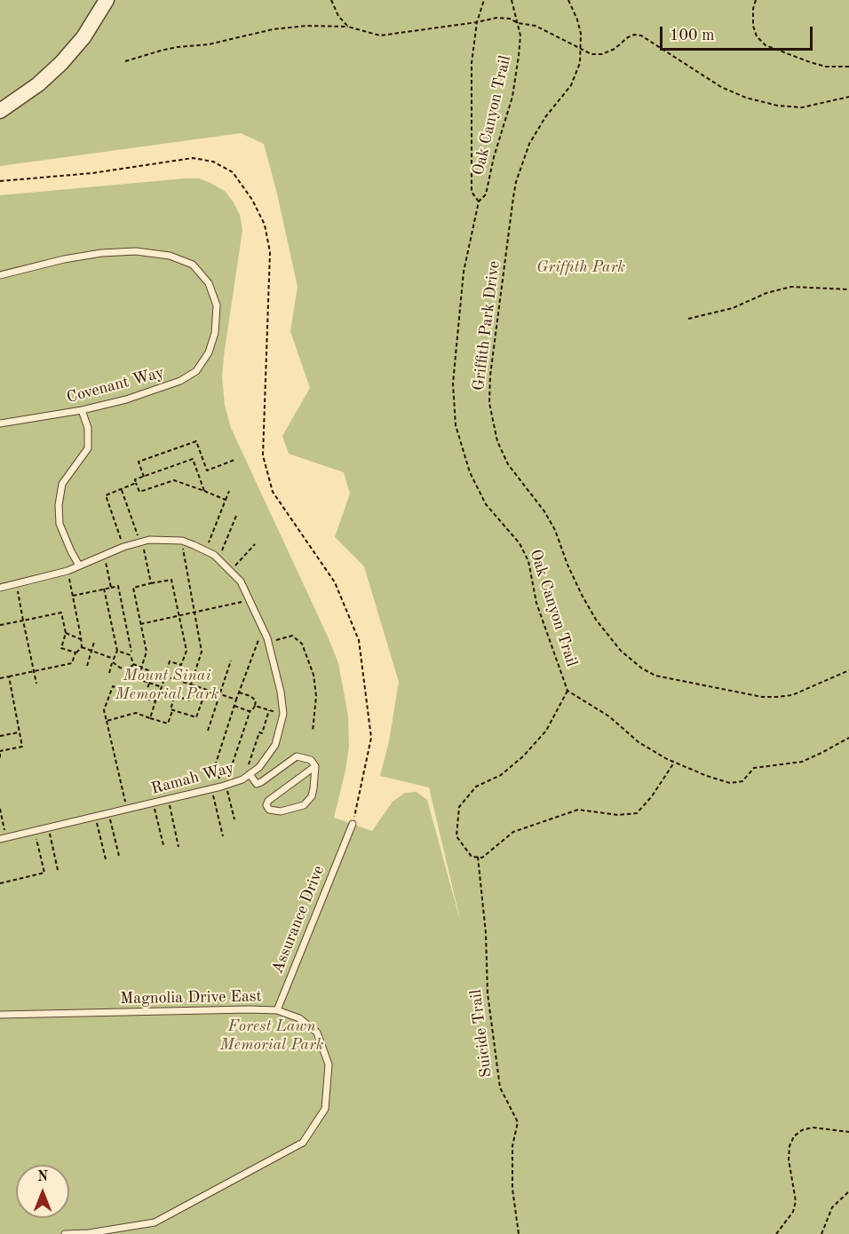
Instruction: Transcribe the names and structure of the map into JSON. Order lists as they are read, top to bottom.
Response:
{
  "streets": {
    "lane": [
      "Covenant Way",
      "Ramah Way",
      "Assurance Drive",
      "Magnolia Drive East"
    ],
    "path": ["Oak Canyon Trail", "Griffith Park Drive", "Suicide Trail"]
  },
  "crossings": [
    ["Assurance Drive", "Magnolia Drive East"]
  ],
  "parks": ["Griffith Park", "Mount Sinai Memorial Park", "Forest Lawn Memorial Park"],
  "scale_bar": "100 m",
  "north": "top"
}
